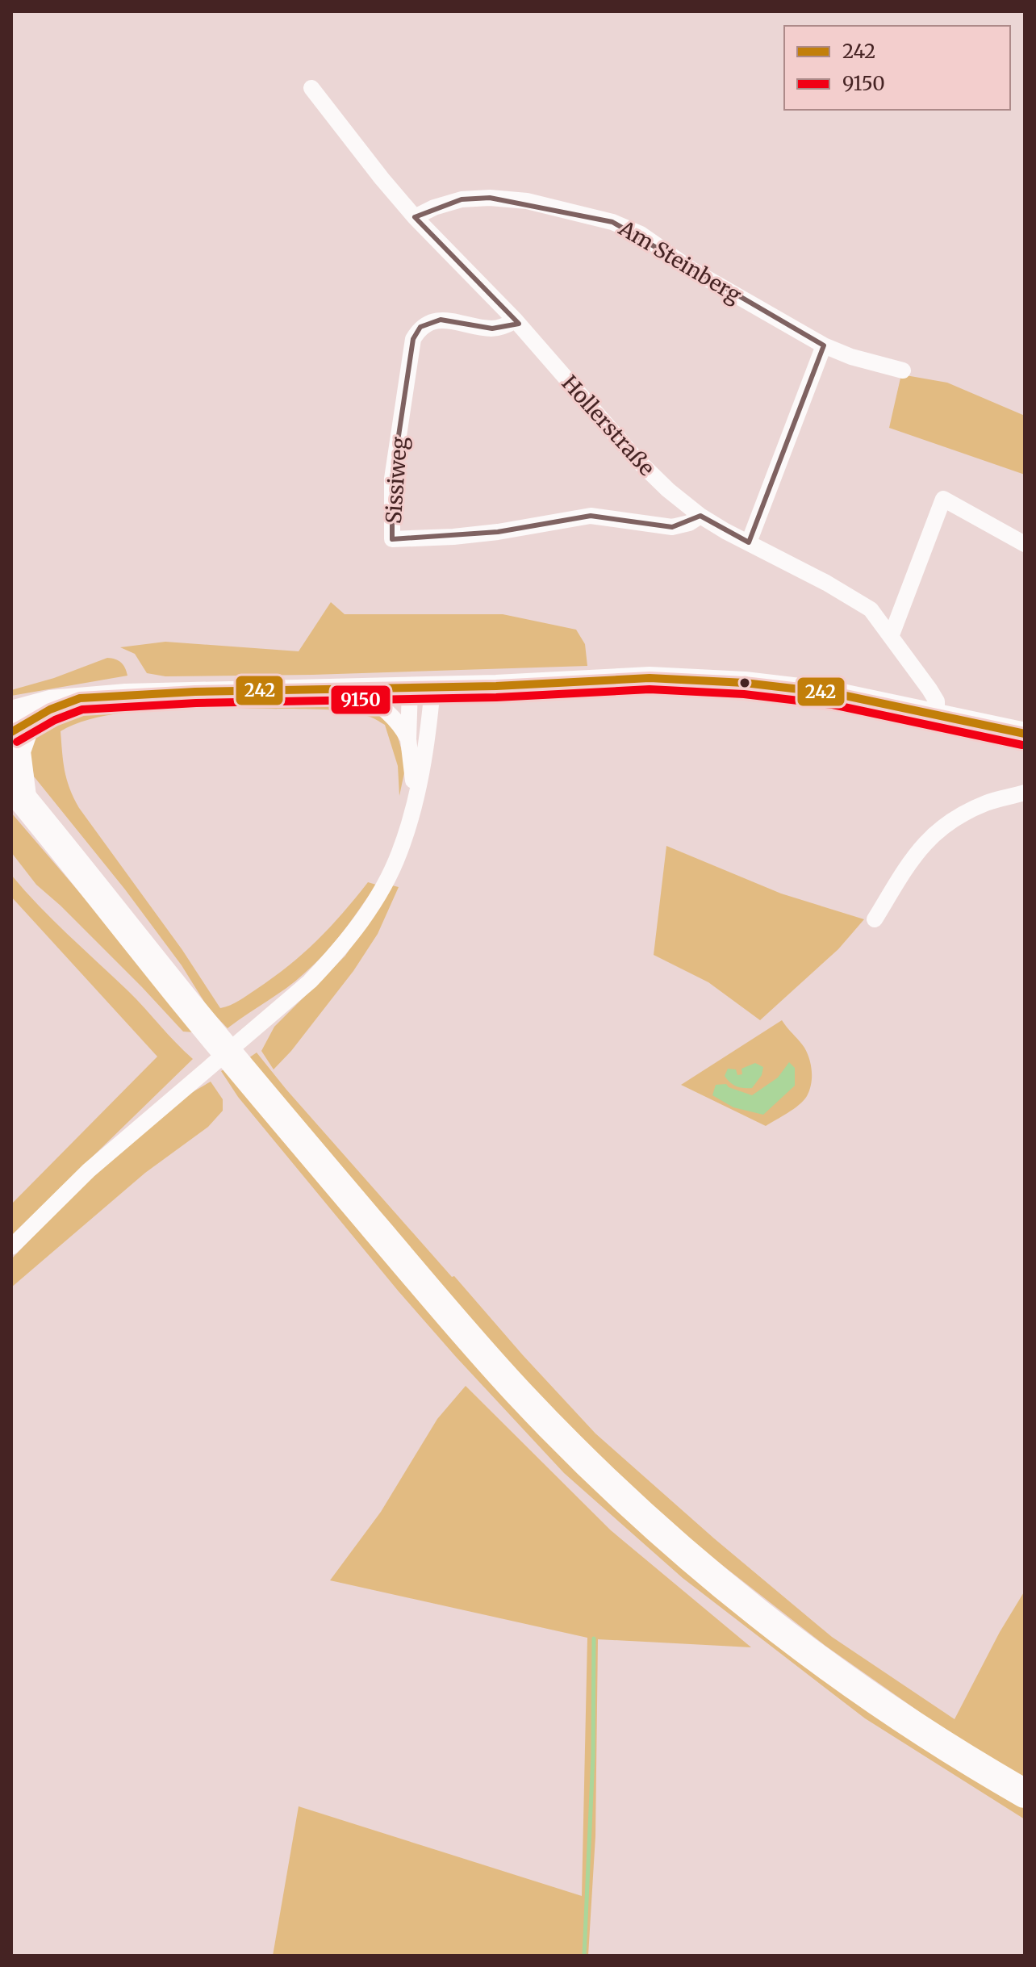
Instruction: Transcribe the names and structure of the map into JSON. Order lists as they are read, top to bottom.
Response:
{
  "streets": {
    "street": ["Am Steinberg", "Hollerstraße", "Sissiweg"]
  },
  "crossings": [
    ["Am Steinberg", "Hollerstraße"],
    ["Hollerstraße", "Sissiweg"]
  ],
  "lines": ["transit line 242", "transit line 9150"],
  "legend": ["242", "9150"]
}
